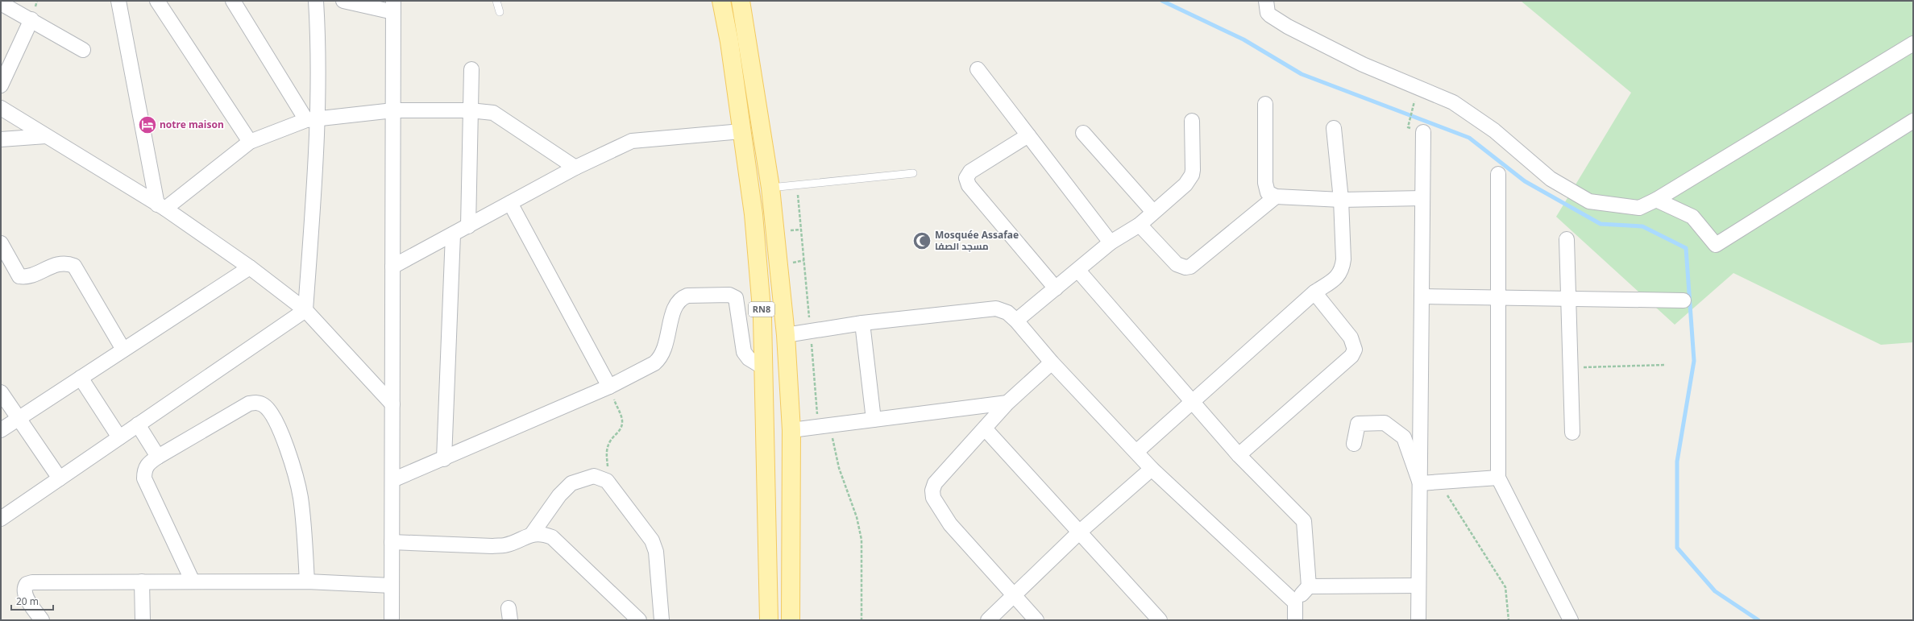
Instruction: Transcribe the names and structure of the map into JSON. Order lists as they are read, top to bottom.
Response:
{
  "streets": {
    "main road": ["RN8"]
  },
  "places": {
    "hotel": ["notre maison"],
    "mosque": ["Mosquée Assafae مسجد الصفا"]
  },
  "scale_bar": "20 m"
}
